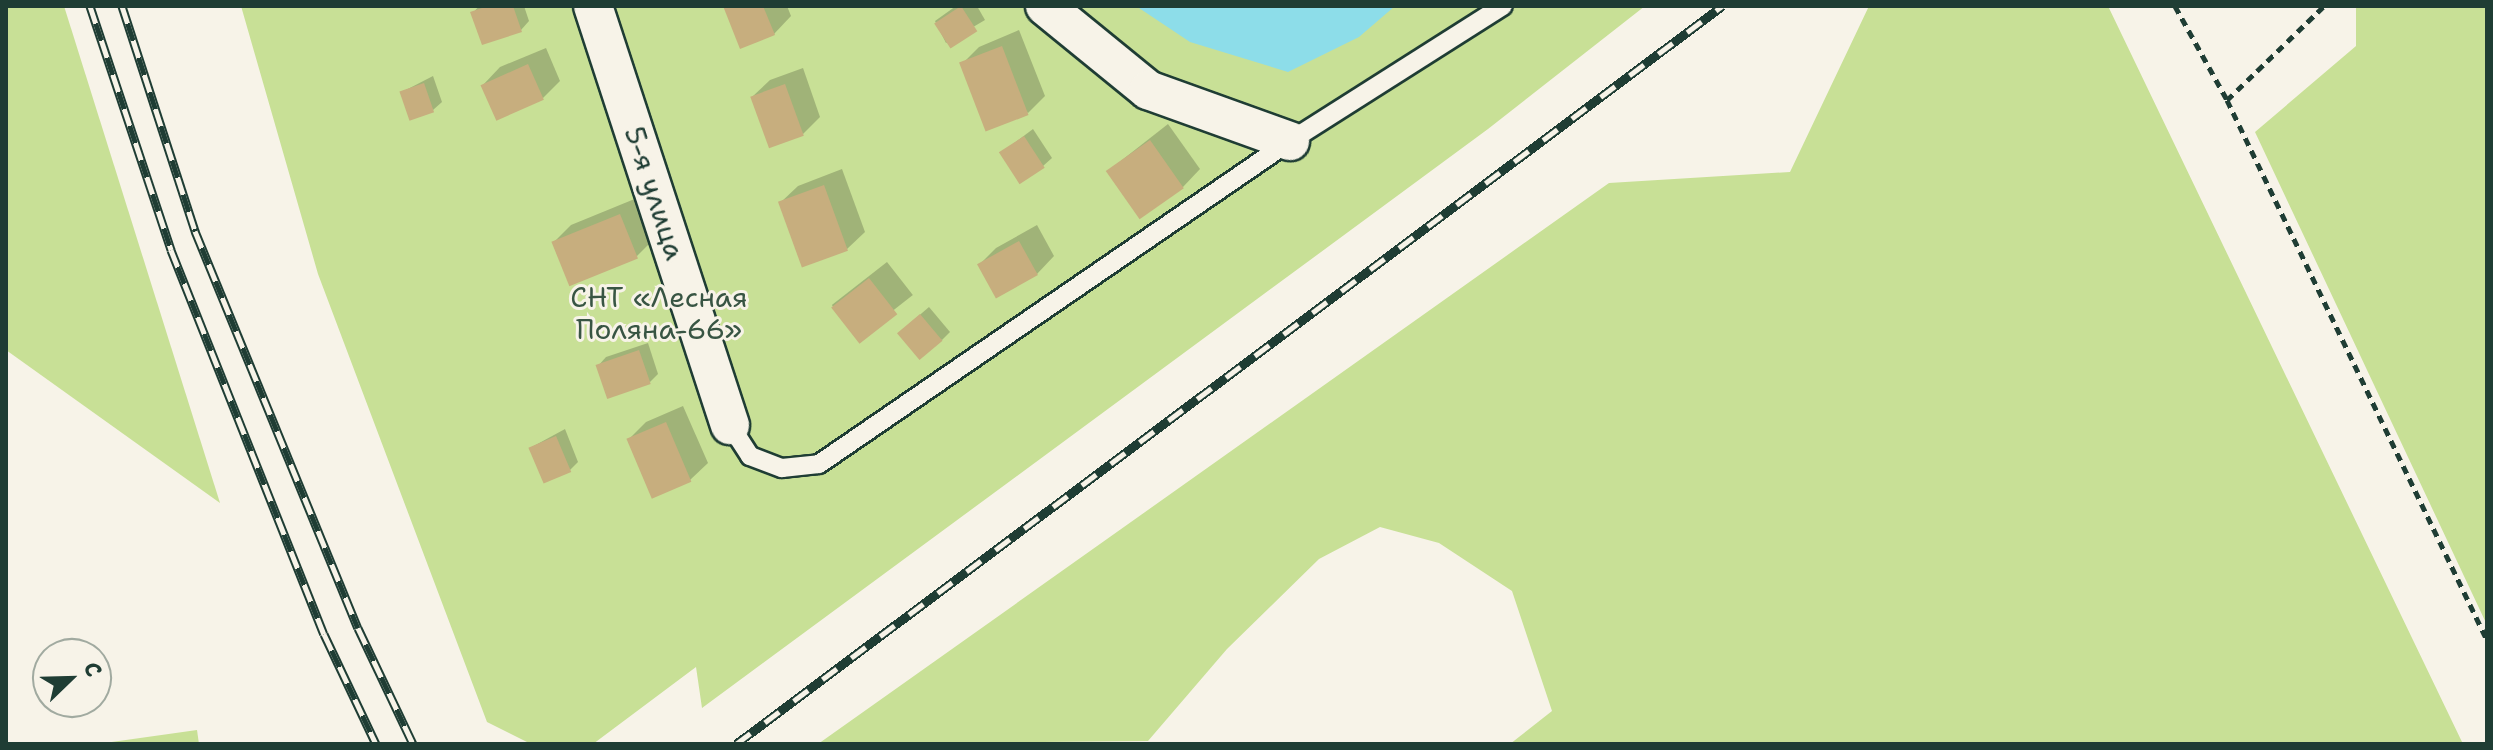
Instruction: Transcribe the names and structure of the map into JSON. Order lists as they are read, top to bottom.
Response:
{
  "streets": {
    "street": ["5-я улица"]
  },
  "parks": ["СНТ «Лесная Поляна-66»"],
  "north": "top right"
}
